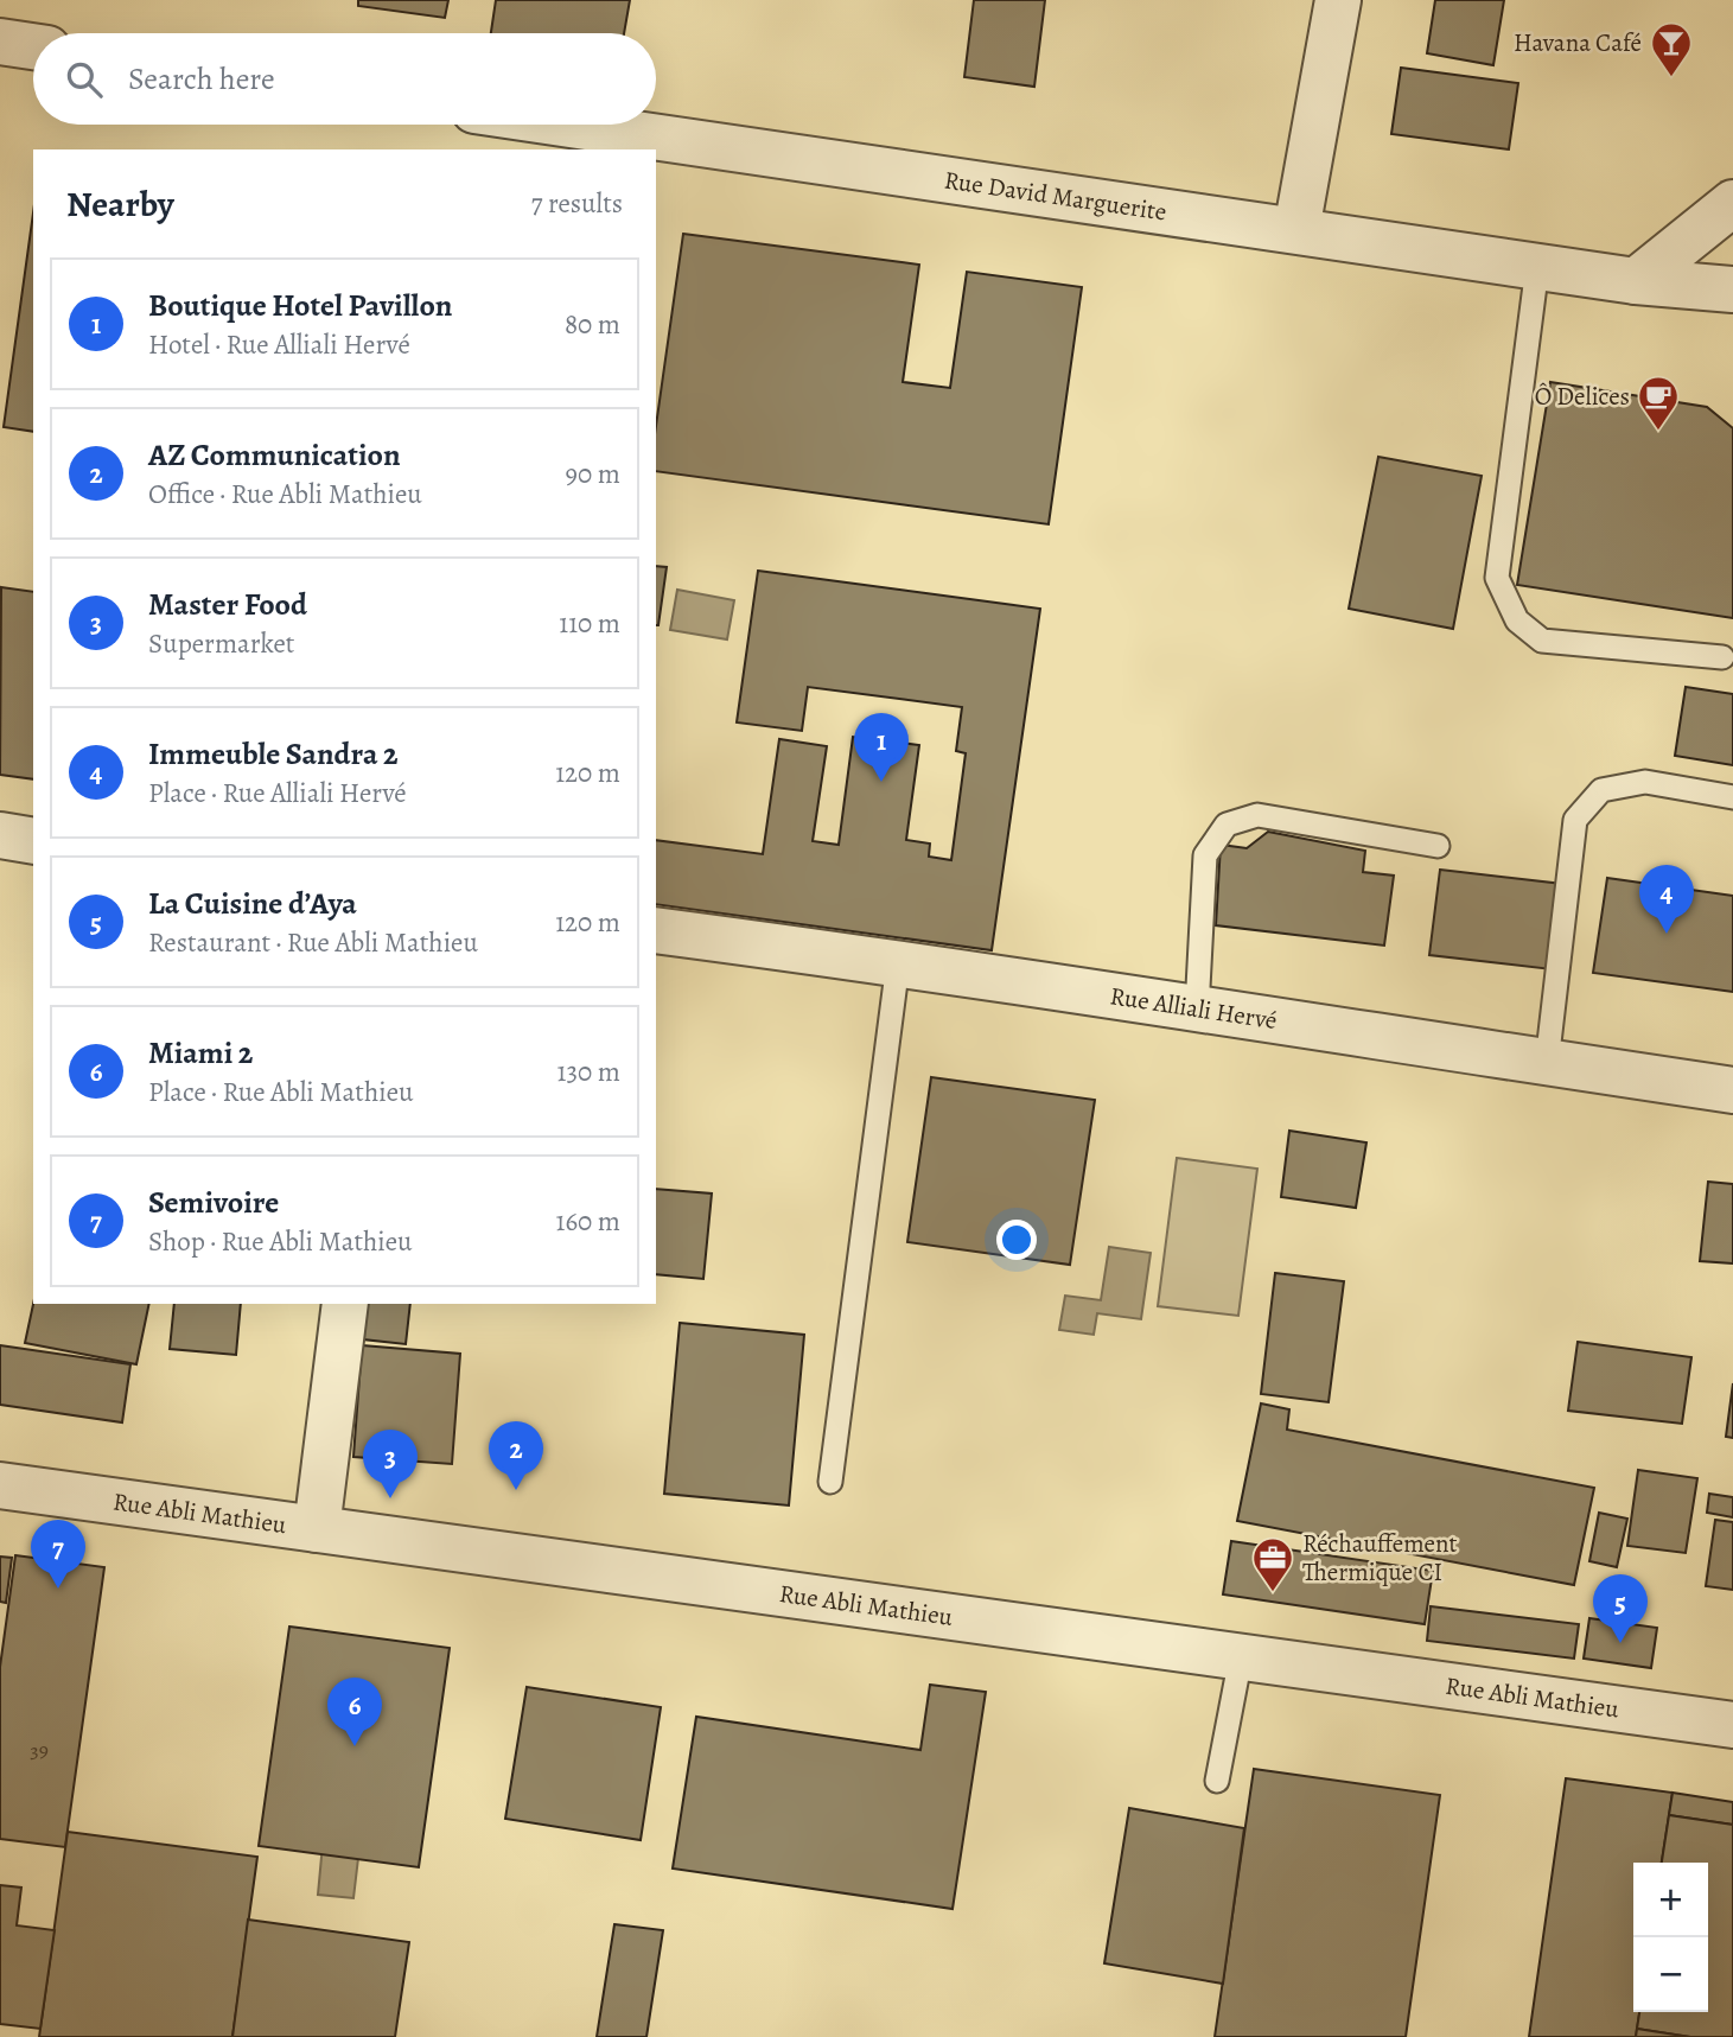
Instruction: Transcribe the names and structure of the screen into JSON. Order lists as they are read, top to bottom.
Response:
{
  "streets": {
    "street": ["Rue David Marguerite", "Rue Alliali Hervé", "Rue Abli Mathieu"]
  },
  "places": {
    "bar": ["Havana Café"],
    "cafe": ["Ô Delices"],
    "office": ["Réchauffement Thermique CI"]
  },
  "house_numbers": ["39"],
  "page": {
    "search": "Search here",
    "heading": ["Nearby", "7 results"],
    "list": [
      {
        "mark": "1",
        "name": "Boutique Hotel Pavillon",
        "note": "Hotel · Rue Alliali Hervé",
        "value": "80 m"
      },
      {
        "mark": "2",
        "name": "AZ Communication",
        "note": "Office · Rue Abli Mathieu",
        "value": "90 m"
      },
      {
        "mark": "3",
        "name": "Master Food",
        "note": "Supermarket",
        "value": "110 m"
      },
      {
        "mark": "4",
        "name": "Immeuble Sandra 2",
        "note": "Place · Rue Alliali Hervé",
        "value": "120 m"
      },
      {
        "mark": "5",
        "name": "La Cuisine d’Aya",
        "note": "Restaurant · Rue Abli Mathieu",
        "value": "120 m"
      },
      {
        "mark": "6",
        "name": "Miami 2",
        "note": "Place · Rue Abli Mathieu",
        "value": "130 m"
      },
      {
        "mark": "7",
        "name": "Semivoire",
        "note": "Shop · Rue Abli Mathieu",
        "value": "160 m"
      }
    ],
    "pins": [
      "1",
      "4",
      "2",
      "3",
      "7",
      "5",
      "6"
    ],
    "map_buttons": ["+", "−"]
  }
}
